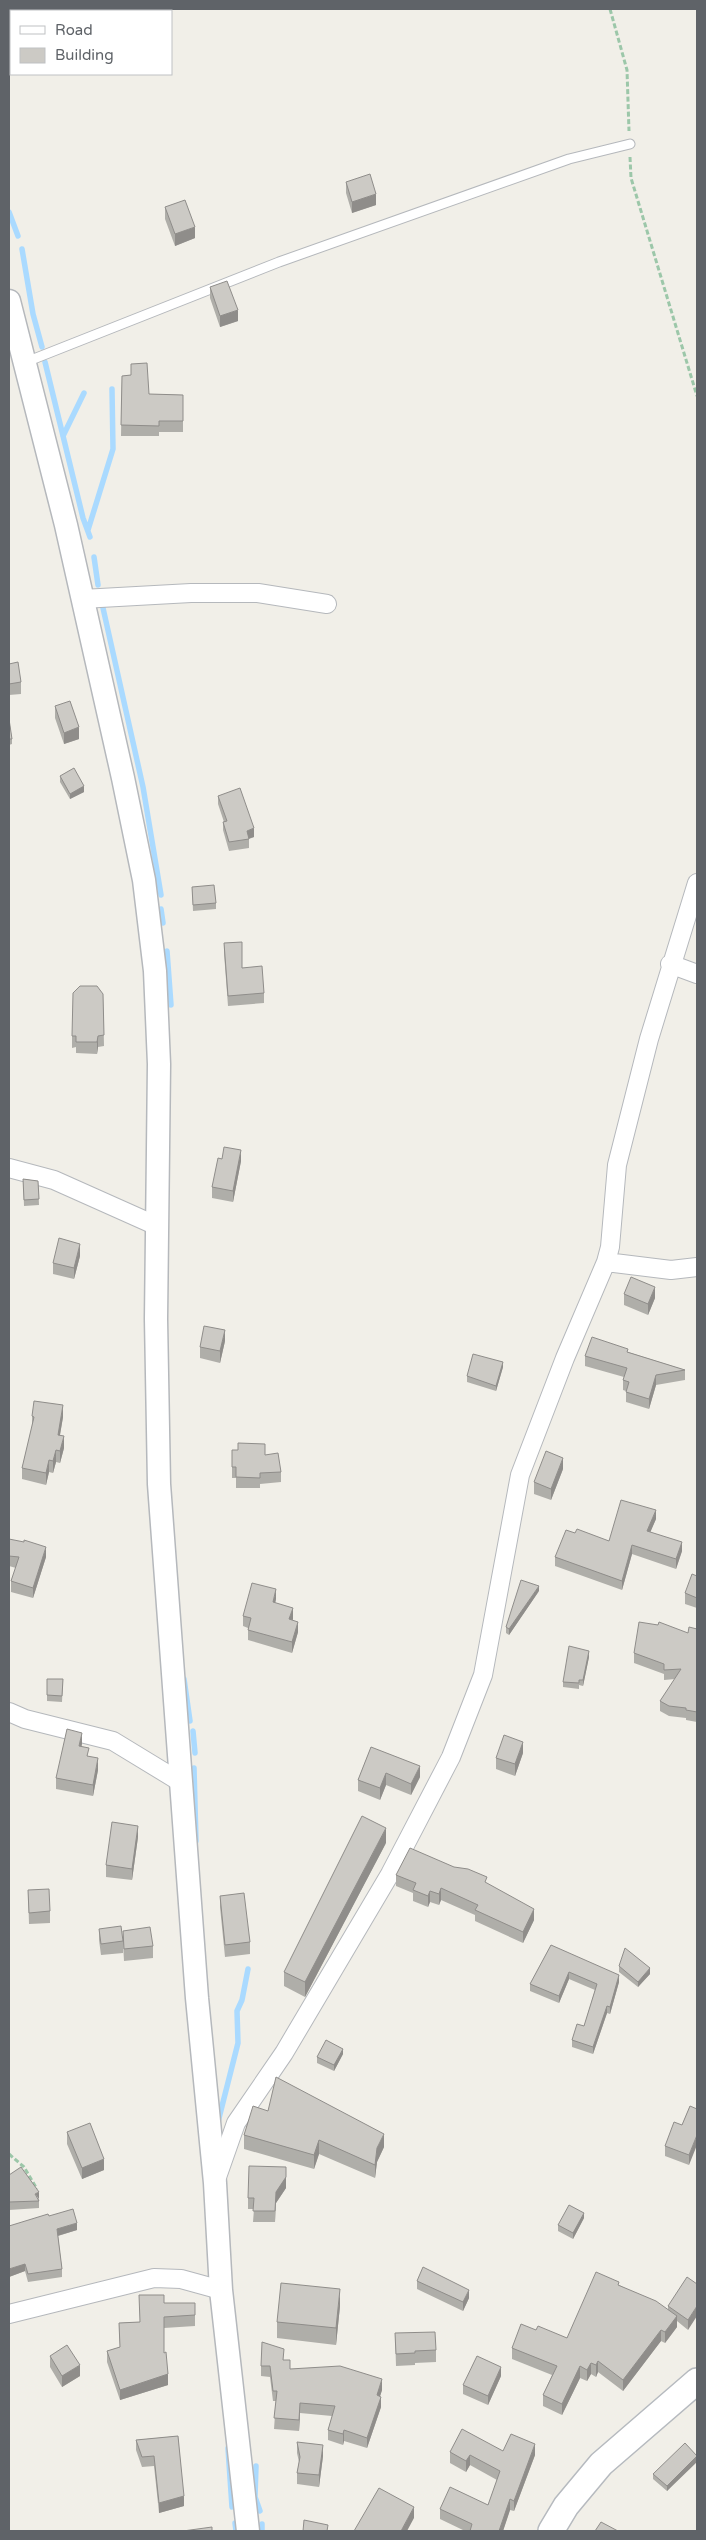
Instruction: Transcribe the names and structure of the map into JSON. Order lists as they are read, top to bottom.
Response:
{
  "legend": ["Road", "Building"]
}
